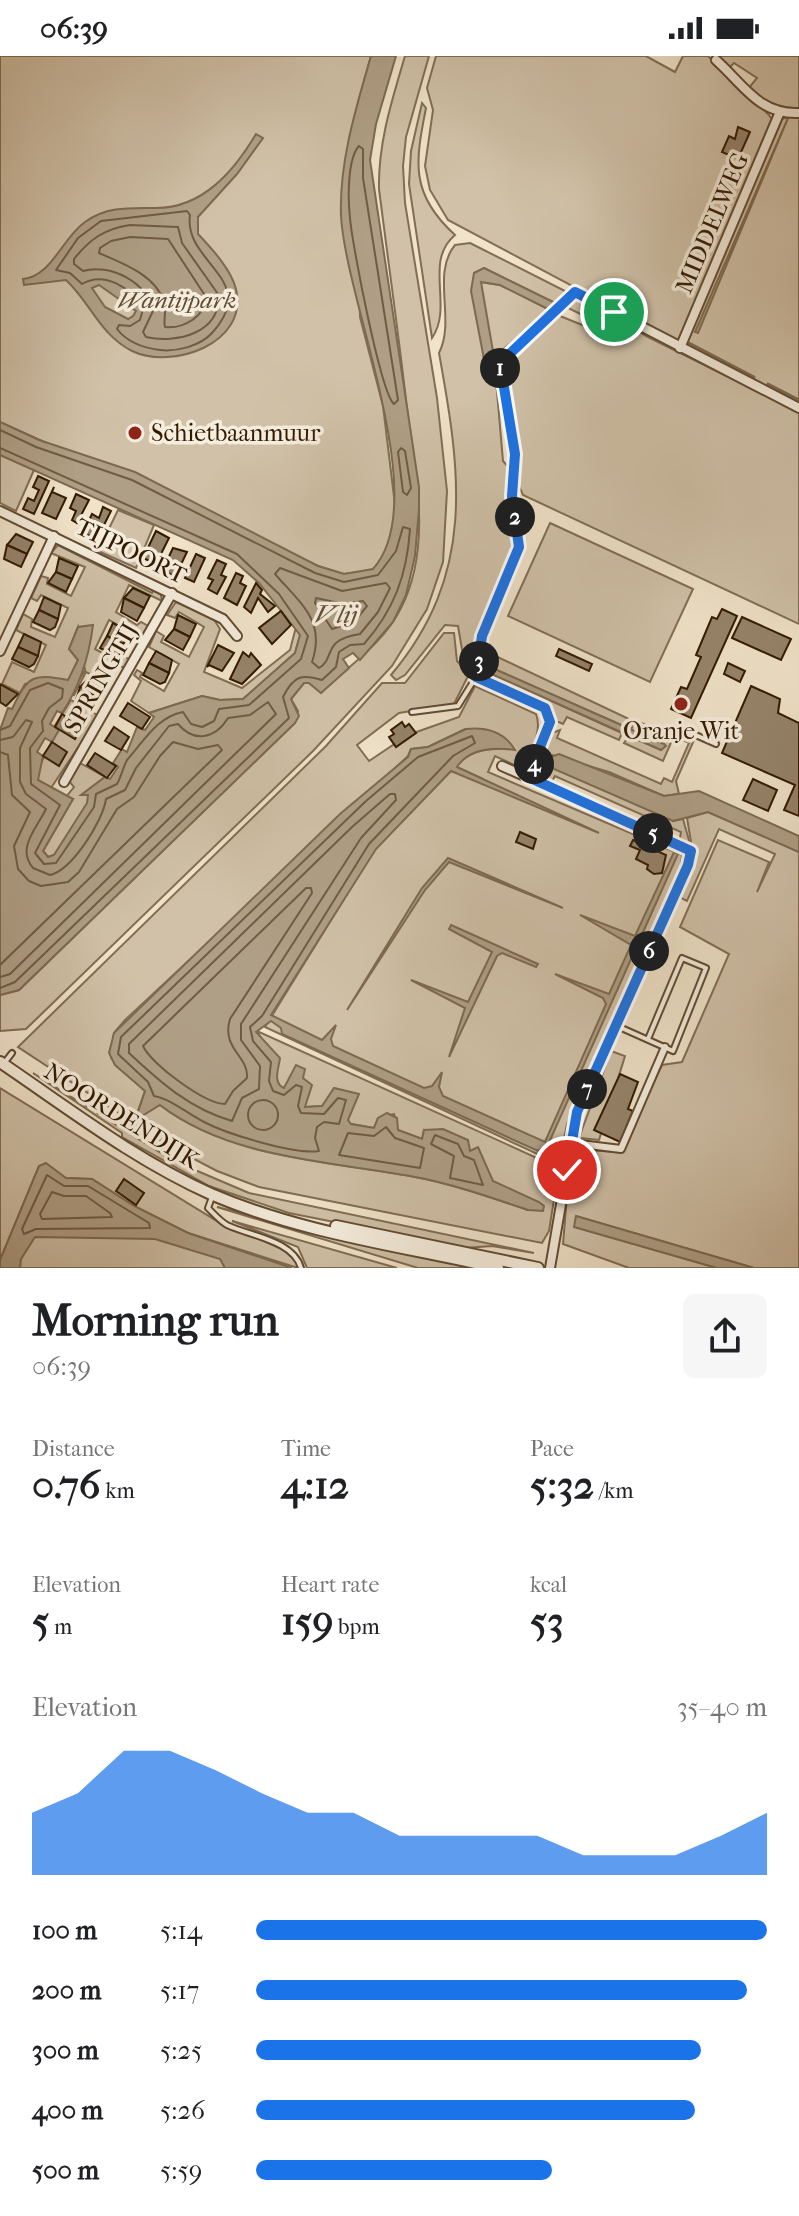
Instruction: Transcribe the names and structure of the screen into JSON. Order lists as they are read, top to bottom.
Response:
{
  "streets": {
    "street": [
      "MIDDELWEG",
      "TIJPOORT",
      "SPRINGTIJ",
      "NOORDENDIJK"
    ]
  },
  "crossings": [
    ["TIJPOORT", "SPRINGTIJ"]
  ],
  "water": ["Vlij"],
  "parks": ["Wantijpark"],
  "places": ["Schietbaanmuur", "Oranje Wit"],
  "page": {
    "status": "06:39",
    "pins": [
      "1",
      "2",
      "3",
      "4",
      "5",
      "6",
      "7"
    ],
    "heading": ["Morning run", "06:39"],
    "stats": [
      ["Distance", "0.76 km"],
      ["Time", "4:12"],
      ["Pace", "5:32 /km"],
      ["Elevation", "5 m"],
      ["Heart rate", "159 bpm"],
      ["kcal", "53"]
    ],
    "chart": ["Elevation", "35–40 m"],
    "list": [
      {
        "name": "100 m",
        "note": "5:14"
      },
      {
        "name": "200 m",
        "note": "5:17"
      },
      {
        "name": "300 m",
        "note": "5:25"
      },
      {
        "name": "400 m",
        "note": "5:26"
      },
      {
        "name": "500 m",
        "note": "5:59"
      }
    ]
  }
}
